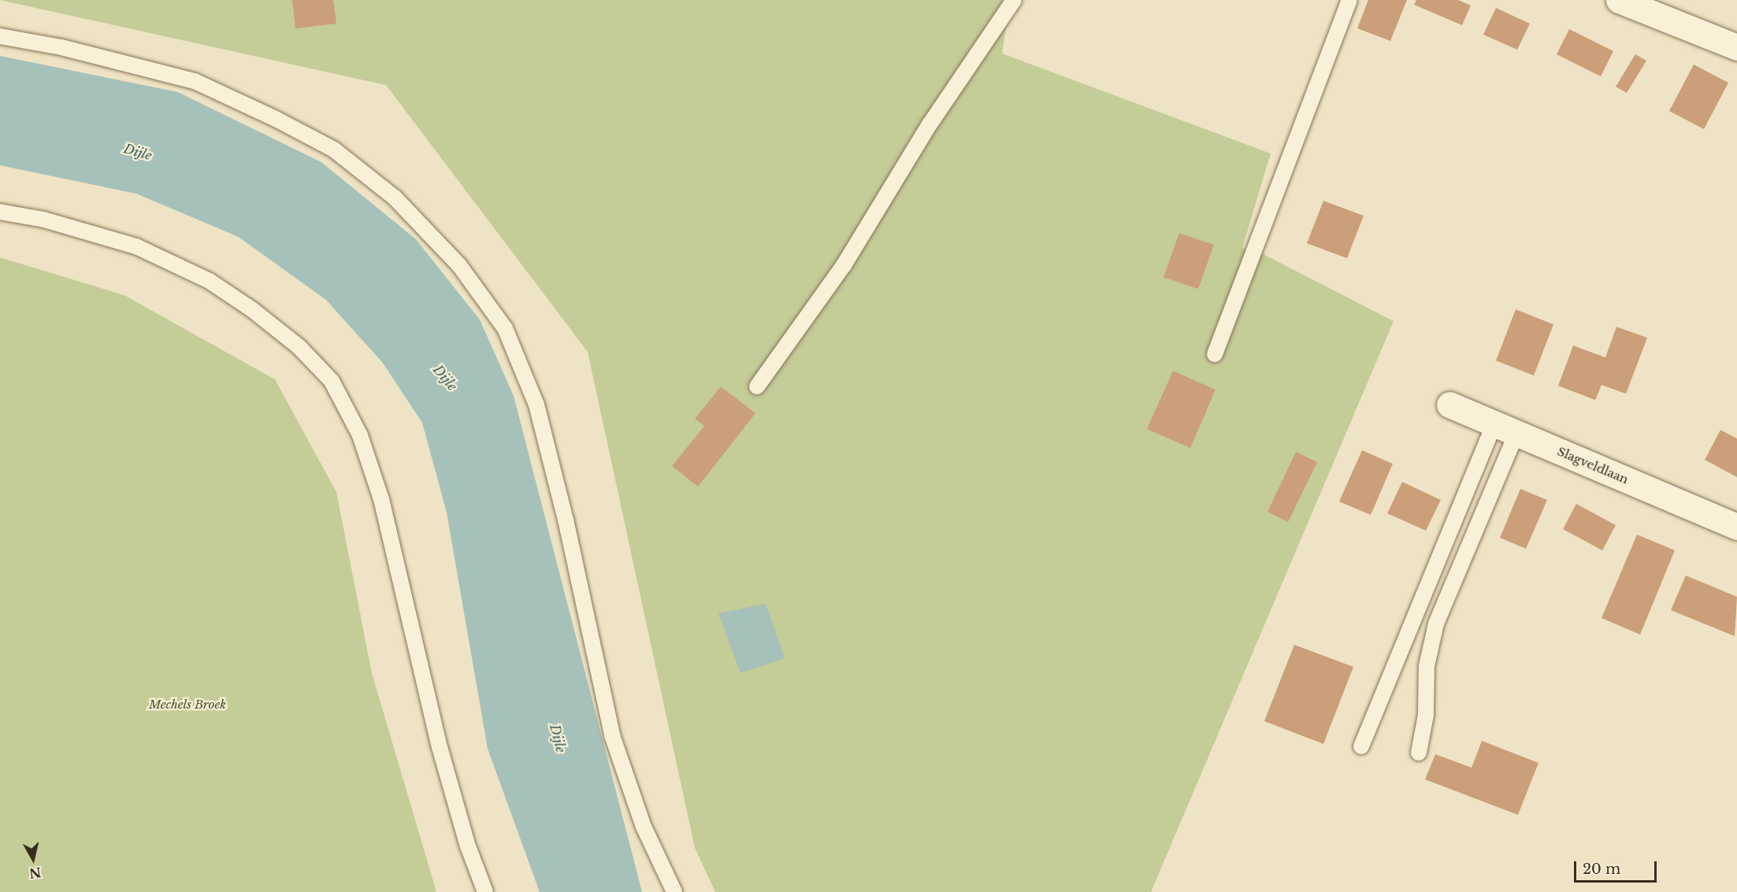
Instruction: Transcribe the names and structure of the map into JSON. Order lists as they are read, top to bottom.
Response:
{
  "streets": {
    "street": ["Slagveldlaan"]
  },
  "water": ["Dijle"],
  "parks": ["Mechels Broek"],
  "scale_bar": "20 m",
  "north": "bottom"
}
